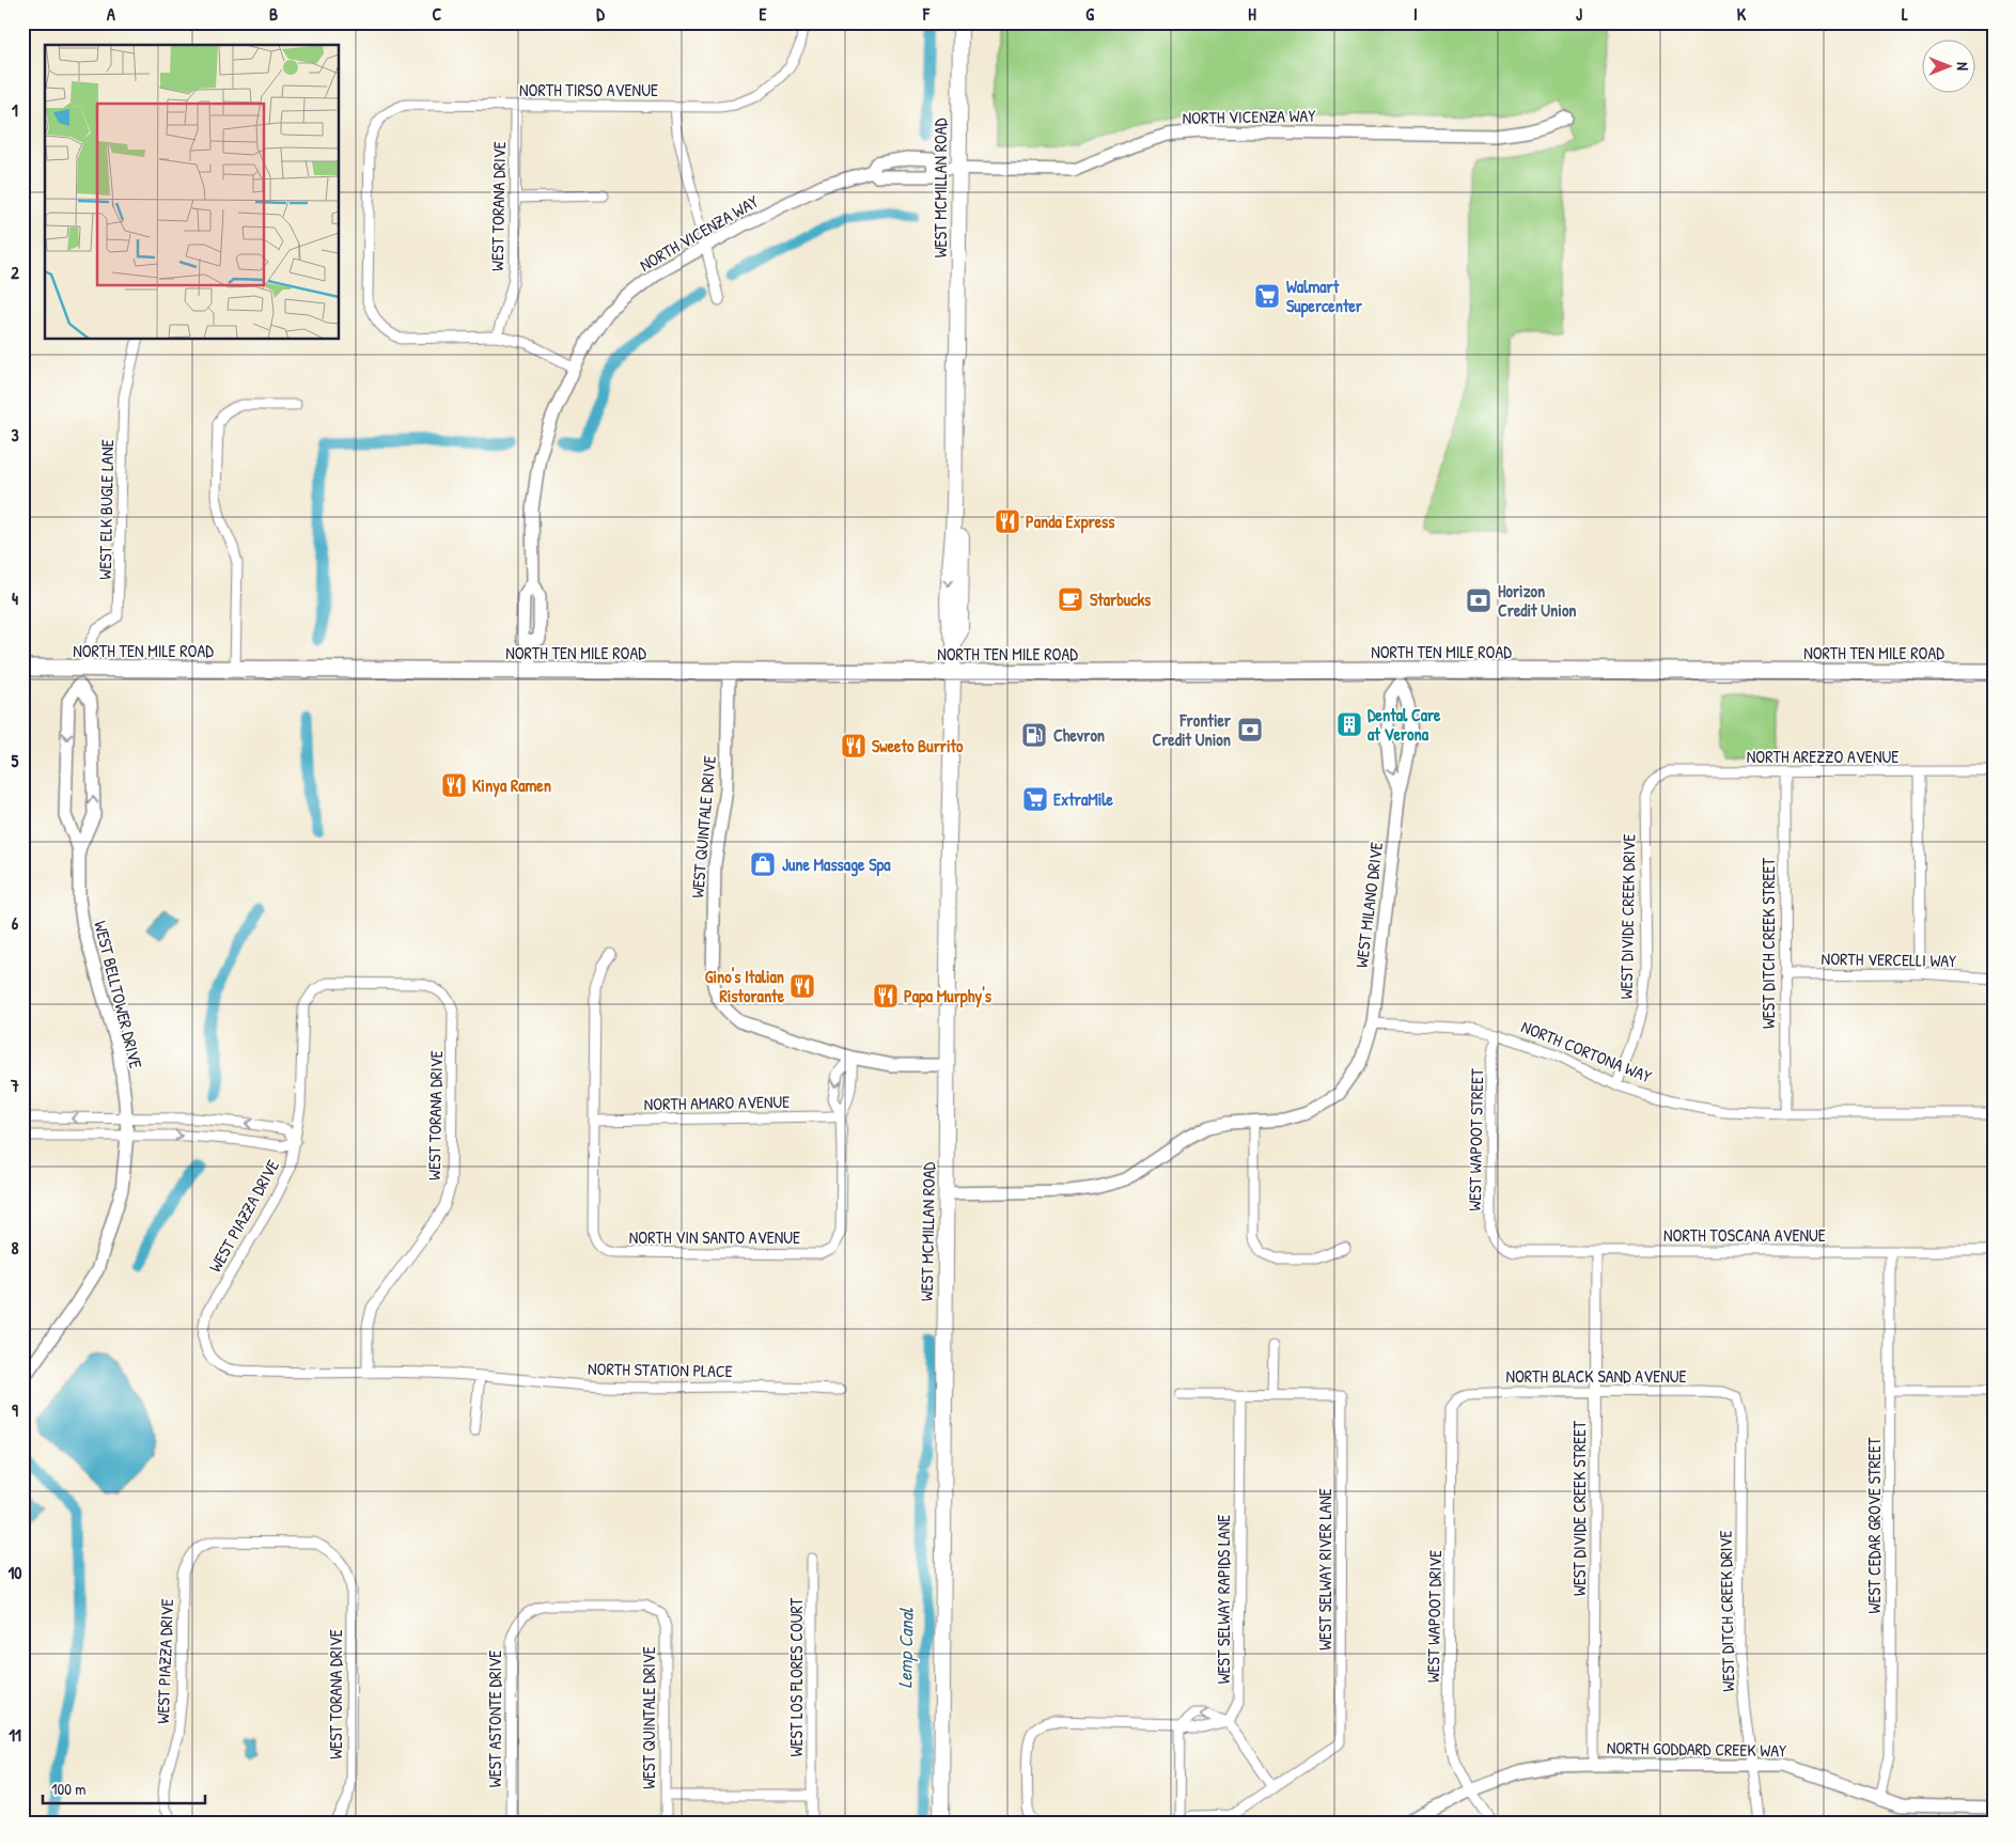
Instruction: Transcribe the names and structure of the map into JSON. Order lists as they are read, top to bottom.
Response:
{
  "streets": {
    "main road": ["WEST MCMILLAN ROAD", "NORTH TEN MILE ROAD"],
    "street": [
      "NORTH TIRSO AVENUE",
      "NORTH VICENZA WAY",
      "WEST TORANA DRIVE",
      "WEST ELK BUGLE LANE",
      "NORTH AREZZO AVENUE",
      "WEST QUINTALE DRIVE",
      "WEST MILANO DRIVE",
      "WEST DIVIDE CREEK DRIVE",
      "WEST DITCH CREEK STREET",
      "NORTH VERCELLI WAY",
      "WEST BELLTOWER DRIVE",
      "NORTH CORTONA WAY",
      "NORTH AMARO AVENUE",
      "WEST WAPOOT STREET",
      "WEST PIAZZA DRIVE",
      "NORTH TOSCANA AVENUE",
      "NORTH VIN SANTO AVENUE",
      "NORTH STATION PLACE",
      "NORTH BLACK SAND AVENUE",
      "WEST DIVIDE CREEK STREET",
      "WEST CEDAR GROVE STREET",
      "WEST SELWAY RIVER LANE",
      "WEST SELWAY RAPIDS LANE",
      "WEST DITCH CREEK DRIVE",
      "WEST WAPOOT DRIVE",
      "WEST LOS FLORES COURT",
      "WEST ASTONTE DRIVE",
      "NORTH GODDARD CREEK WAY"
    ]
  },
  "crossings": [
    ["NORTH TIRSO AVENUE", "WEST TORANA DRIVE"],
    ["NORTH VICENZA WAY", "WEST MCMILLAN ROAD"],
    ["NORTH VICENZA WAY", "NORTH TEN MILE ROAD"],
    ["WEST MCMILLAN ROAD", "NORTH TEN MILE ROAD"],
    ["WEST TORANA DRIVE", "WEST PIAZZA DRIVE"],
    ["WEST TORANA DRIVE", "NORTH STATION PLACE"],
    ["WEST ELK BUGLE LANE", "NORTH TEN MILE ROAD"],
    ["WEST ELK BUGLE LANE", "WEST BELLTOWER DRIVE"],
    ["NORTH TEN MILE ROAD", "WEST QUINTALE DRIVE"],
    ["NORTH TEN MILE ROAD", "WEST MILANO DRIVE"],
    ["NORTH TEN MILE ROAD", "WEST BELLTOWER DRIVE"],
    ["NORTH AREZZO AVENUE", "WEST DIVIDE CREEK DRIVE"],
    ["NORTH AREZZO AVENUE", "WEST DITCH CREEK STREET"],
    ["WEST QUINTALE DRIVE", "WEST ASTONTE DRIVE"],
    ["WEST MILANO DRIVE", "NORTH CORTONA WAY"],
    ["WEST DIVIDE CREEK DRIVE", "NORTH CORTONA WAY"],
    ["WEST DITCH CREEK STREET", "NORTH VERCELLI WAY"],
    ["WEST DITCH CREEK STREET", "NORTH CORTONA WAY"],
    ["NORTH CORTONA WAY", "WEST WAPOOT STREET"],
    ["NORTH AMARO AVENUE", "NORTH VIN SANTO AVENUE"],
    ["WEST WAPOOT STREET", "NORTH TOSCANA AVENUE"],
    ["WEST PIAZZA DRIVE", "NORTH STATION PLACE"],
    ["NORTH TOSCANA AVENUE", "WEST DIVIDE CREEK STREET"],
    ["NORTH TOSCANA AVENUE", "WEST CEDAR GROVE STREET"],
    ["NORTH BLACK SAND AVENUE", "WEST DIVIDE CREEK STREET"],
    ["NORTH BLACK SAND AVENUE", "WEST DITCH CREEK DRIVE"],
    ["NORTH BLACK SAND AVENUE", "WEST WAPOOT DRIVE"],
    ["WEST DIVIDE CREEK STREET", "NORTH GODDARD CREEK WAY"],
    ["WEST CEDAR GROVE STREET", "NORTH GODDARD CREEK WAY"],
    ["WEST DITCH CREEK DRIVE", "NORTH GODDARD CREEK WAY"],
    ["WEST WAPOOT DRIVE", "NORTH GODDARD CREEK WAY"]
  ],
  "water": ["Lemp Canal"],
  "places": {
    "supermarket": ["Walmart Supercenter", "ExtraMile"],
    "restaurant": [
      "Panda Express",
      "Sweeto Burrito",
      "Kinya Ramen",
      "Gino's Italian Ristorante",
      "Papa Murphy's"
    ],
    "cafe": ["Starbucks"],
    "bank": ["Horizon Credit Union", "Frontier Credit Union"],
    "building": ["Dental Care at Verona"],
    "fuel station": ["Chevron"],
    "shop": ["June Massage Spa"]
  },
  "scale_bar": "100 m",
  "north": "right",
  "grid": {
    "columns": [
      "A",
      "B",
      "C",
      "D",
      "E",
      "F",
      "G",
      "H",
      "I",
      "J",
      "K",
      "L"
    ],
    "rows": [
      "1",
      "2",
      "3",
      "4",
      "5",
      "6",
      "7",
      "8",
      "9",
      "10",
      "11"
    ]
  }
}
